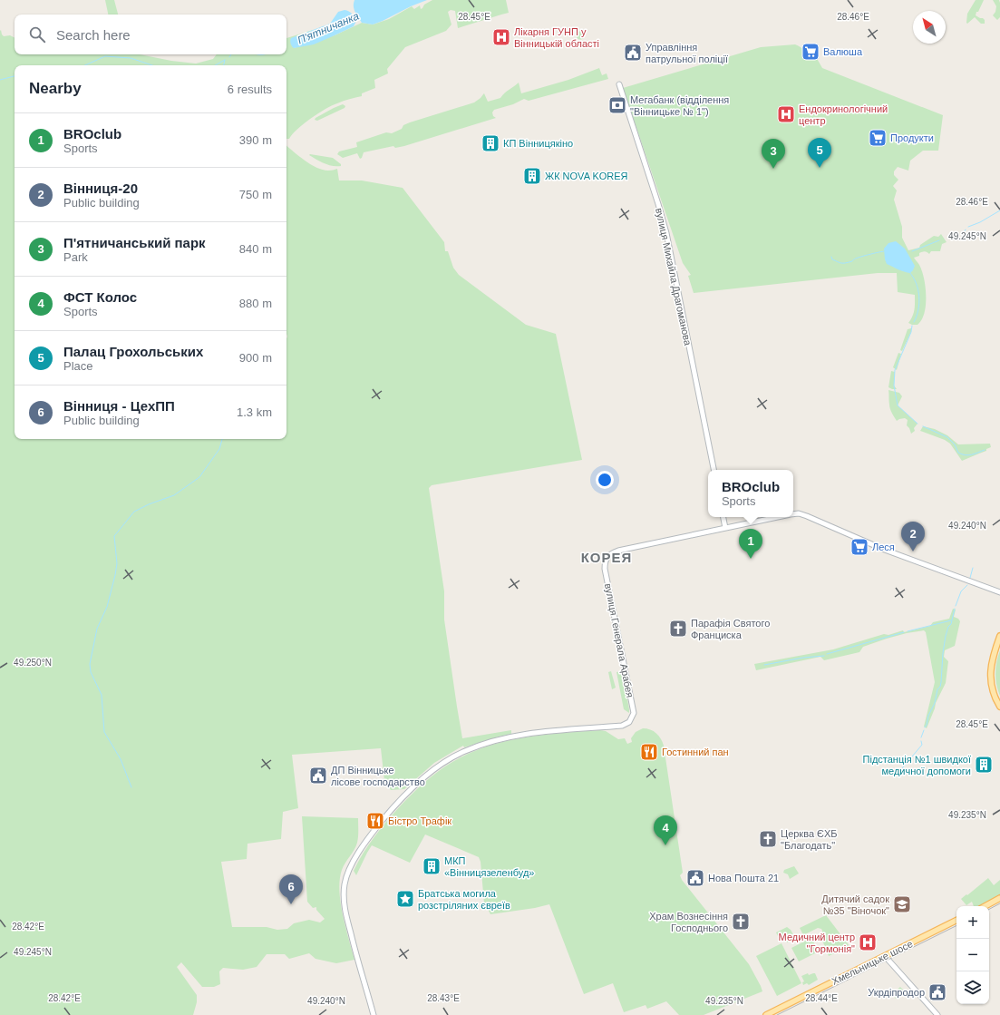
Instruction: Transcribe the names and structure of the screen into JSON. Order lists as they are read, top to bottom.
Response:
{
  "streets": {
    "main road": ["вулиця Михайла Драгоманова", "вулиця Генерала Арабея", "Хмельницьке шосе"]
  },
  "districts": ["КОРЕЯ"],
  "water": ["П'ятничанка"],
  "places": {
    "hospital": ["Лікарня ГУНП у Вінницькій області", "Ендокринологічний центр", "Медичний центр \"Гормонія\""],
    "supermarket": ["Валюша", "Продукти", "Леся"],
    "public building": [
      "Управління патрульної поліції",
      "ДП Вінницьке лісове господарство",
      "Нова Пошта 21",
      "Укрдіпродор"
    ],
    "bank": ["Мегабанк (відділення \"Вінницьке № 1\")"],
    "building": [
      "КП Вінницякіно",
      "ЖК NOVA KOREЯ",
      "Підстанція №1 швидкої медичної допомоги",
      "МКП «Вінницязеленбуд»"
    ],
    "church": ["Парафія Святого Франциска", "Церква ЄХБ \"Благодать\"", "Храм Вознесіння Господнього"],
    "restaurant": ["Гостинний пан", "Бістро Трафік"],
    "place": ["Братська могила розстріляних євреїв"],
    "school or university": ["Дитячий садок №35 \"Віночок\""]
  },
  "north": "top left",
  "page": {
    "search": "Search here",
    "heading": ["Nearby", "6 results"],
    "list": [
      {
        "mark": "1",
        "name": "BROclub",
        "note": "Sports",
        "value": "390 m"
      },
      {
        "mark": "2",
        "name": "Вінниця-20",
        "note": "Public building",
        "value": "750 m"
      },
      {
        "mark": "3",
        "name": "П'ятничанський парк",
        "note": "Park",
        "value": "840 m"
      },
      {
        "mark": "4",
        "name": "ФСТ Колос",
        "note": "Sports",
        "value": "880 m"
      },
      {
        "mark": "5",
        "name": "Палац Грохольських",
        "note": "Place",
        "value": "900 m"
      },
      {
        "mark": "6",
        "name": "Вінниця - ЦехПП",
        "note": "Public building",
        "value": "1.3 km"
      }
    ],
    "pins": [
      "5",
      "3",
      "2",
      "1",
      "4",
      "6"
    ],
    "popup": ["BROclub", "Sports"],
    "map_buttons": ["+", "−"]
  },
  "coordinates": [
    "28.45°E",
    "28.46°E",
    "49.245°N",
    "49.240°N",
    "49.250°N",
    "49.235°N",
    "28.42°E",
    "28.43°E",
    "28.44°E"
  ]
}
